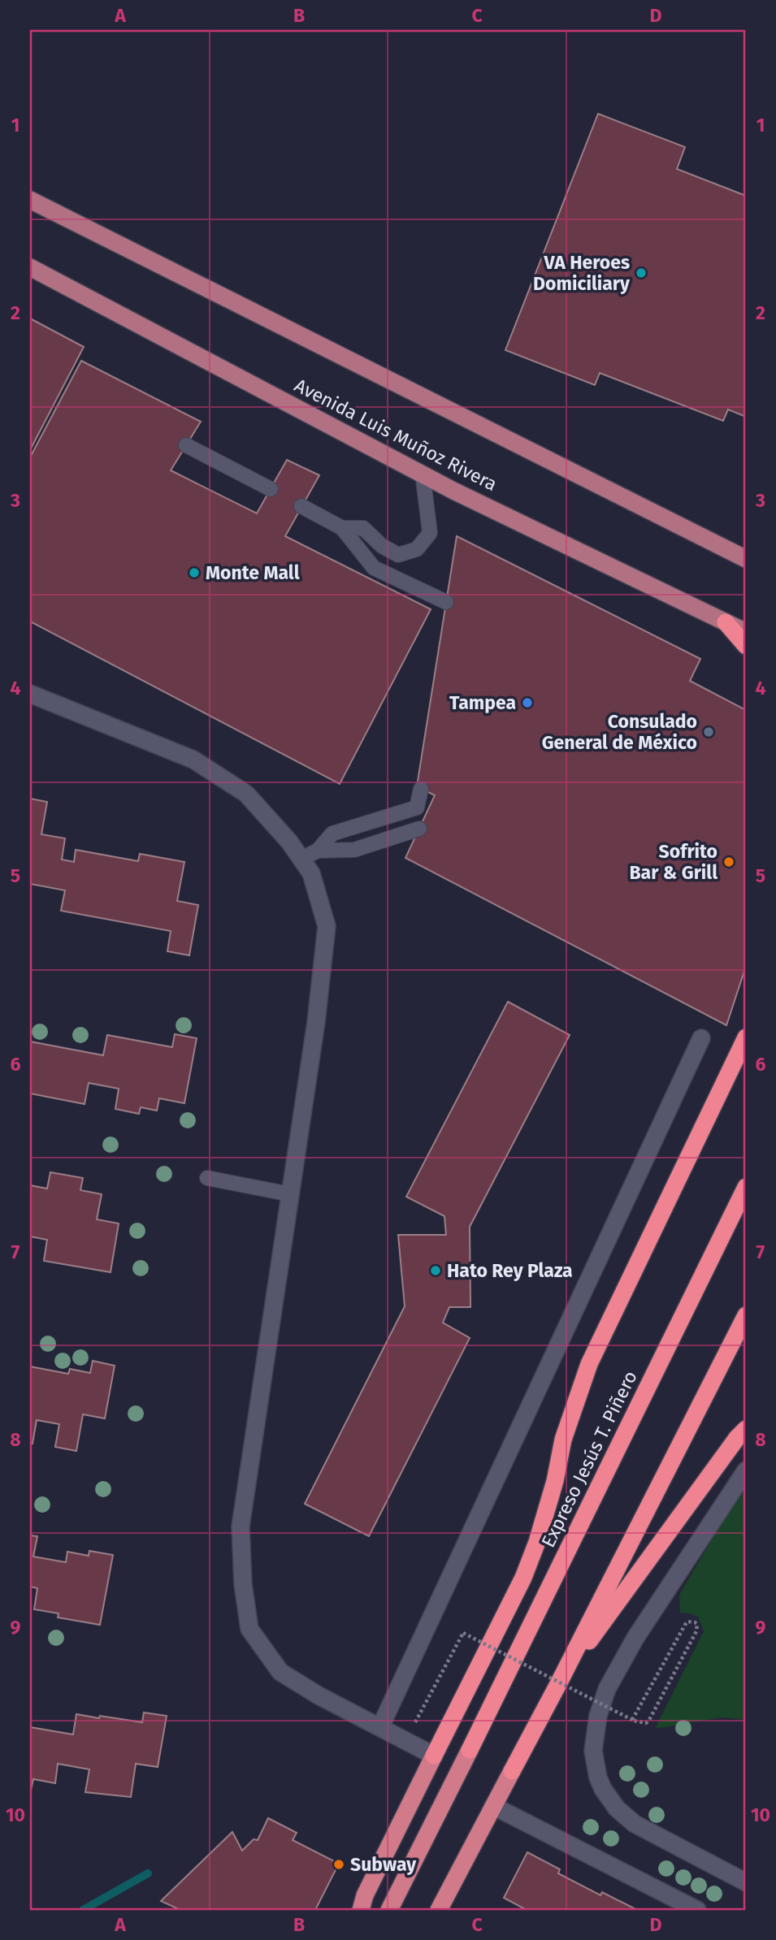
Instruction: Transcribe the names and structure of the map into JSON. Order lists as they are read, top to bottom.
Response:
{
  "streets": {
    "highway": ["Expreso Jesús T. Piñero"],
    "main road": ["Avenida Luis Muñoz Rivera"]
  },
  "places": [
    "VA Heroes Domiciliary",
    "Monte Mall",
    "Tampea",
    "Consulado General de México",
    "Sofrito Bar & Grill",
    "Hato Rey Plaza",
    "Subway"
  ],
  "grid": {
    "columns": [
      "A",
      "B",
      "C",
      "D"
    ],
    "rows": [
      "1",
      "2",
      "3",
      "4",
      "5",
      "6",
      "7",
      "8",
      "9",
      "10"
    ]
  }
}
